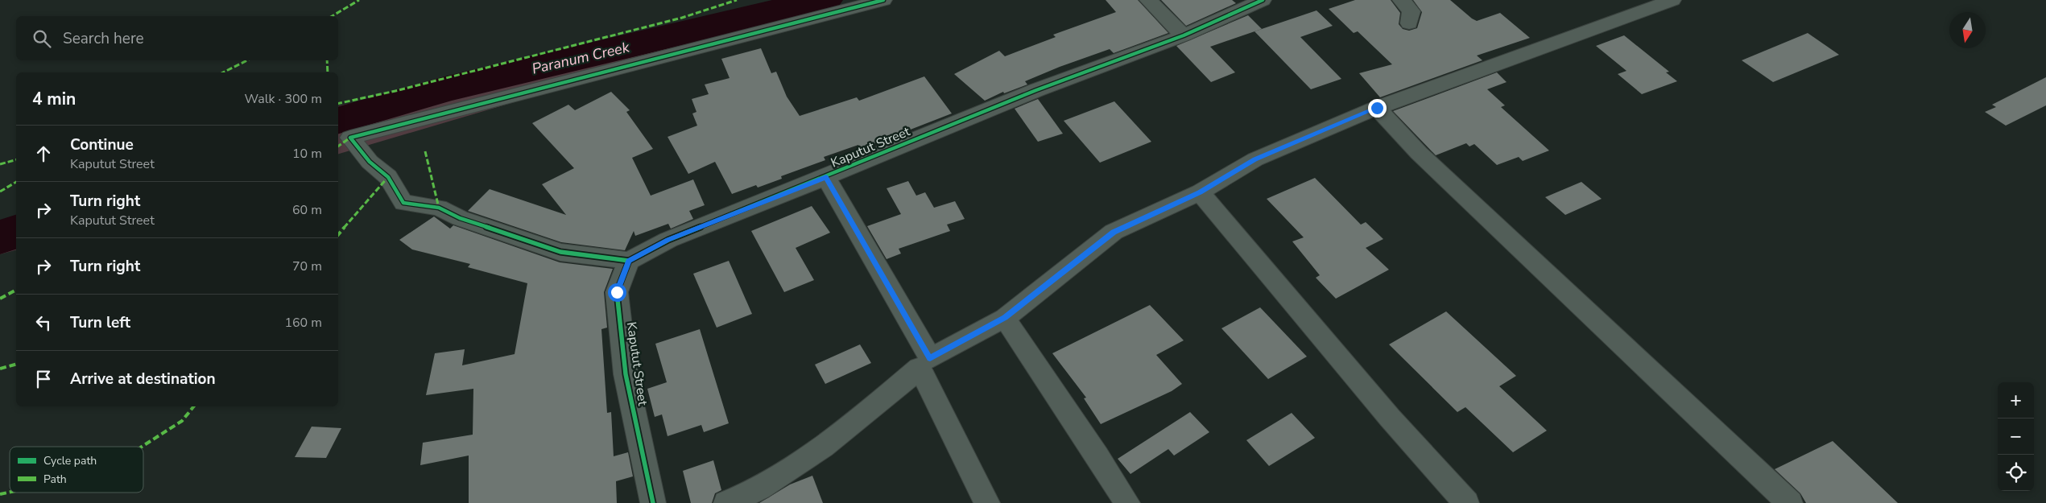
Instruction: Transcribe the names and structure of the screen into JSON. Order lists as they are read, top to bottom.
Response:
{
  "streets": {
    "street": ["Kaputut Street"]
  },
  "water": ["Paranum Creek"],
  "legend": ["Cycle path", "Path"],
  "north": "bottom",
  "page": {
    "search": "Search here",
    "heading": ["4 min", "Walk · 300 m"],
    "list": [
      ["Continue", "Kaputut Street", "10 m"],
      ["Turn right", "Kaputut Street", "60 m"],
      ["Turn right", "70 m"],
      ["Turn left", "160 m"],
      "Arrive at destination"
    ],
    "map_buttons": ["+", "−"]
  }
}
